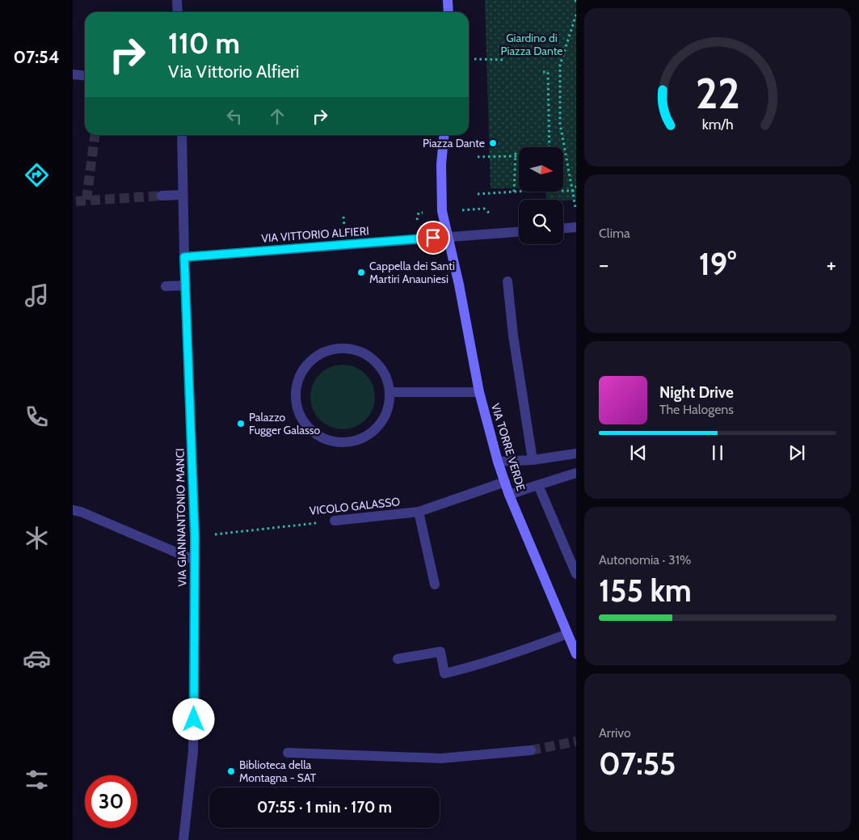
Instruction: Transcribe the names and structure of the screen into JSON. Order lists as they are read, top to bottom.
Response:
{
  "streets": {
    "main road": ["VIA TORRE VERDE"],
    "street": ["VIA VITTORIO ALFIERI", "VICOLO GALASSO", "VIA GIANNANTONIO MANCI"]
  },
  "crossings": [
    ["VIA VITTORIO ALFIERI", "VIA TORRE VERDE"],
    ["VIA VITTORIO ALFIERI", "VIA GIANNANTONIO MANCI"],
    ["VIA TORRE VERDE", "VICOLO GALASSO"]
  ],
  "parks": ["Giardino di Piazza Dante"],
  "places": [
    "Piazza Dante",
    "Cappella dei Santi Martiri Anauniesi",
    "Palazzo Fugger Galasso",
    "Biblioteca della Montagna - SAT"
  ],
  "north": "right",
  "page": {
    "tabs": "07:54",
    "turn": ["110 m", "Via Vittorio Alfieri"],
    "tile": [
      "Clima",
      ["Autonomia · 31%", "155 km"],
      ["Arrivo", "07:55"]
    ],
    "heat": ["−", "19°", "+"],
    "song": ["Night Drive", "The Halogens"],
    "limit": "30",
    "trip": "07:55 · 1 min · 170 m",
    "gauge": ["22", "km/h"]
  }
}
